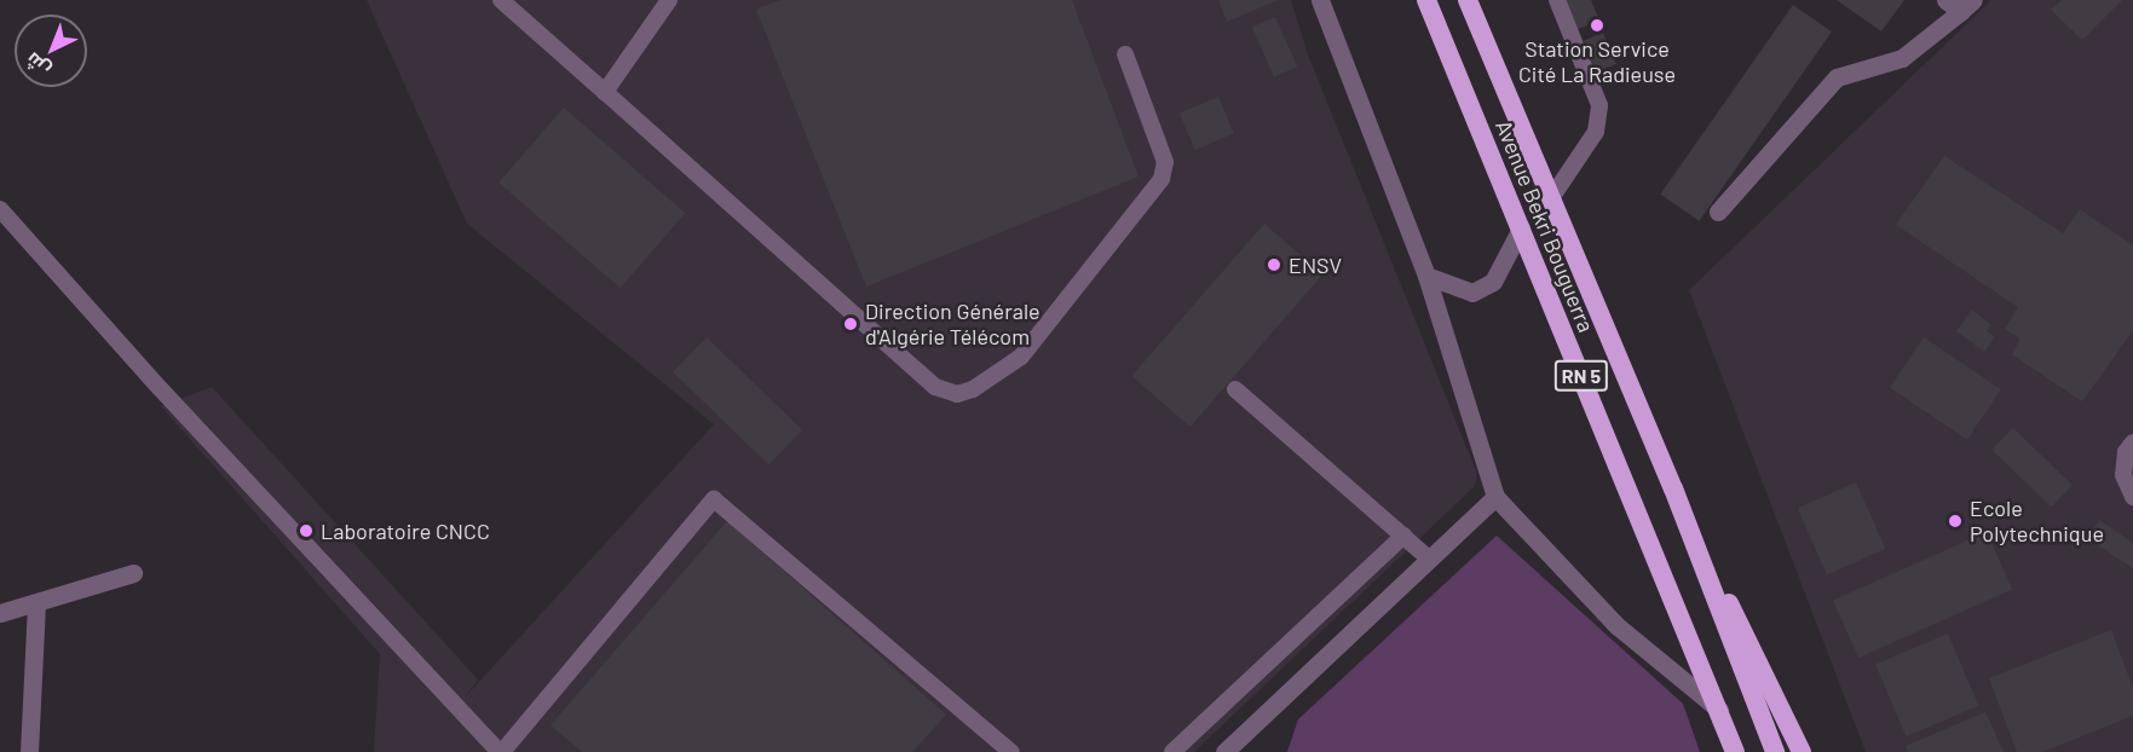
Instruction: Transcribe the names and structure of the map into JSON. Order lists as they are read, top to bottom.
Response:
{
  "streets": {
    "highway": ["Avenue Bekri Bouguerra", "RN 5"]
  },
  "crossings": [
    ["Avenue Bekri Bouguerra", "RN 5"]
  ],
  "places": [
    "Station Service Cité La Radieuse",
    "ENSV",
    "Direction Générale d'Algérie Télécom",
    "Ecole Polytechnique",
    "Laboratoire CNCC"
  ],
  "north": "bottom left"
}
